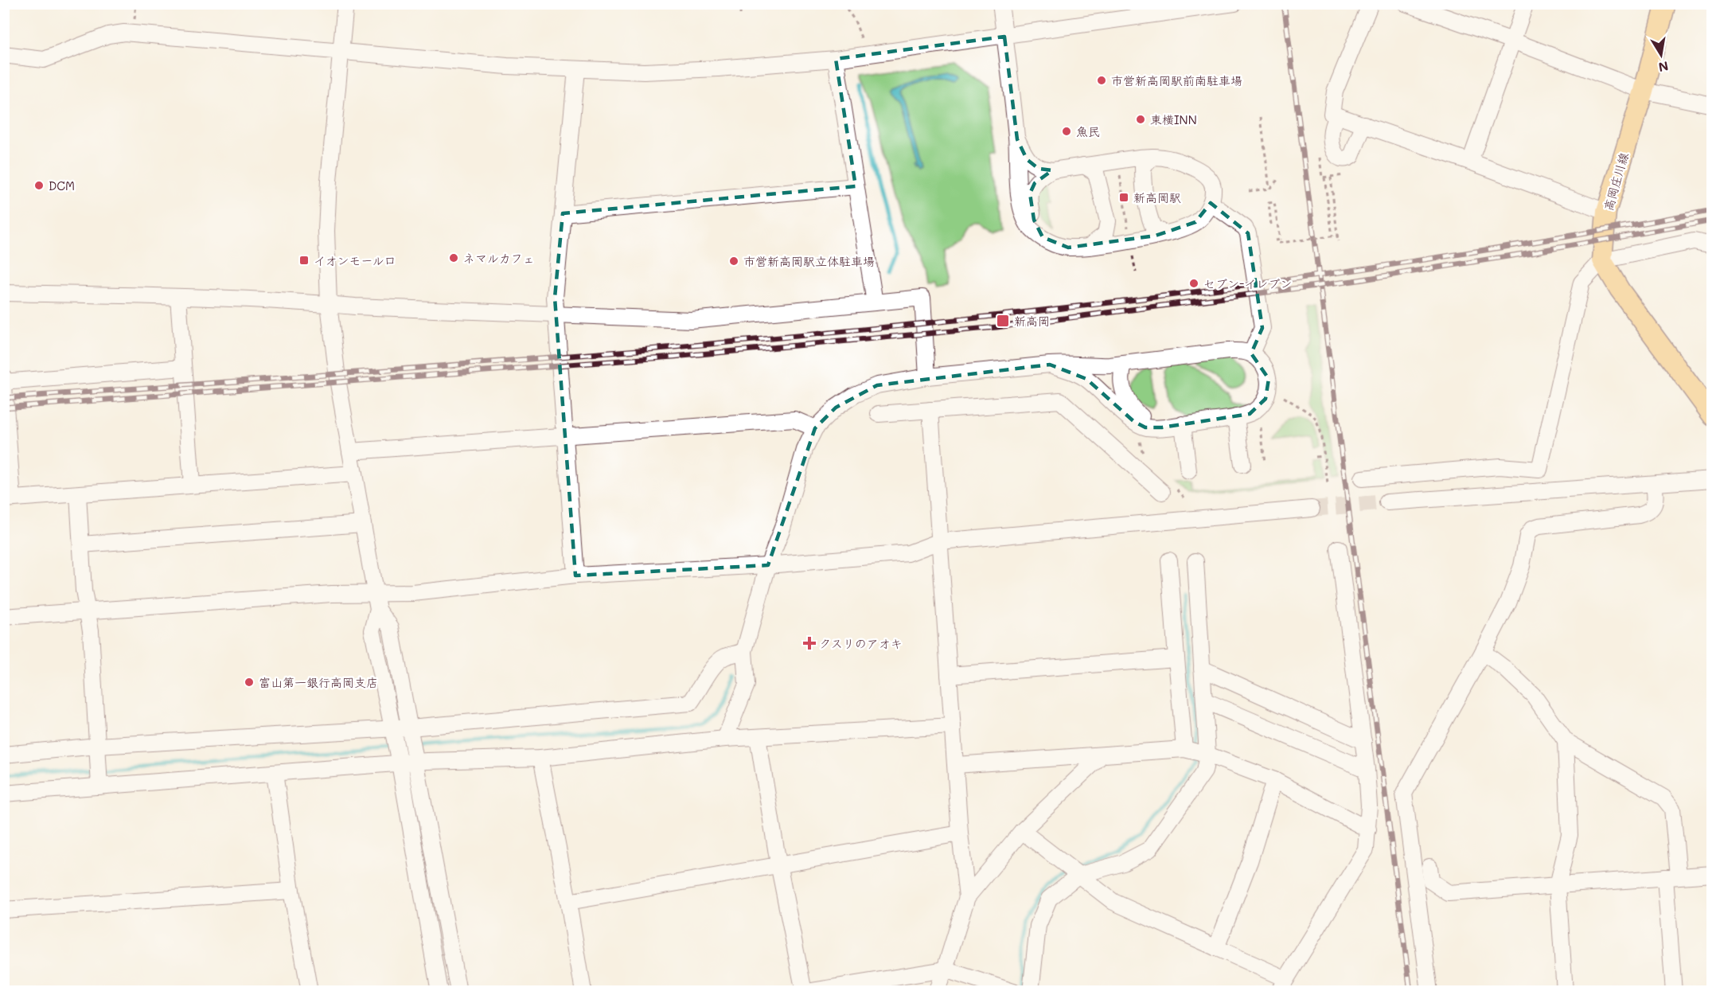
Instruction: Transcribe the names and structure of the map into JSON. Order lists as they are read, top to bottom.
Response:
{
  "streets": {
    "main road": ["高岡庄川線"]
  },
  "places": {
    "other": [
      "市営新高岡駅前南駐車場",
      "東横INN",
      "魚民",
      "DCM",
      "ネマルカフェ",
      "市営新高岡駅立体駐車場",
      "セブン-イレブン",
      "富山第一銀行高岡支店"
    ],
    "transit": ["新高岡駅", "イオンモール口", "新高岡"],
    "health": ["クスリのアオキ"]
  },
  "north": "bottom"
}
